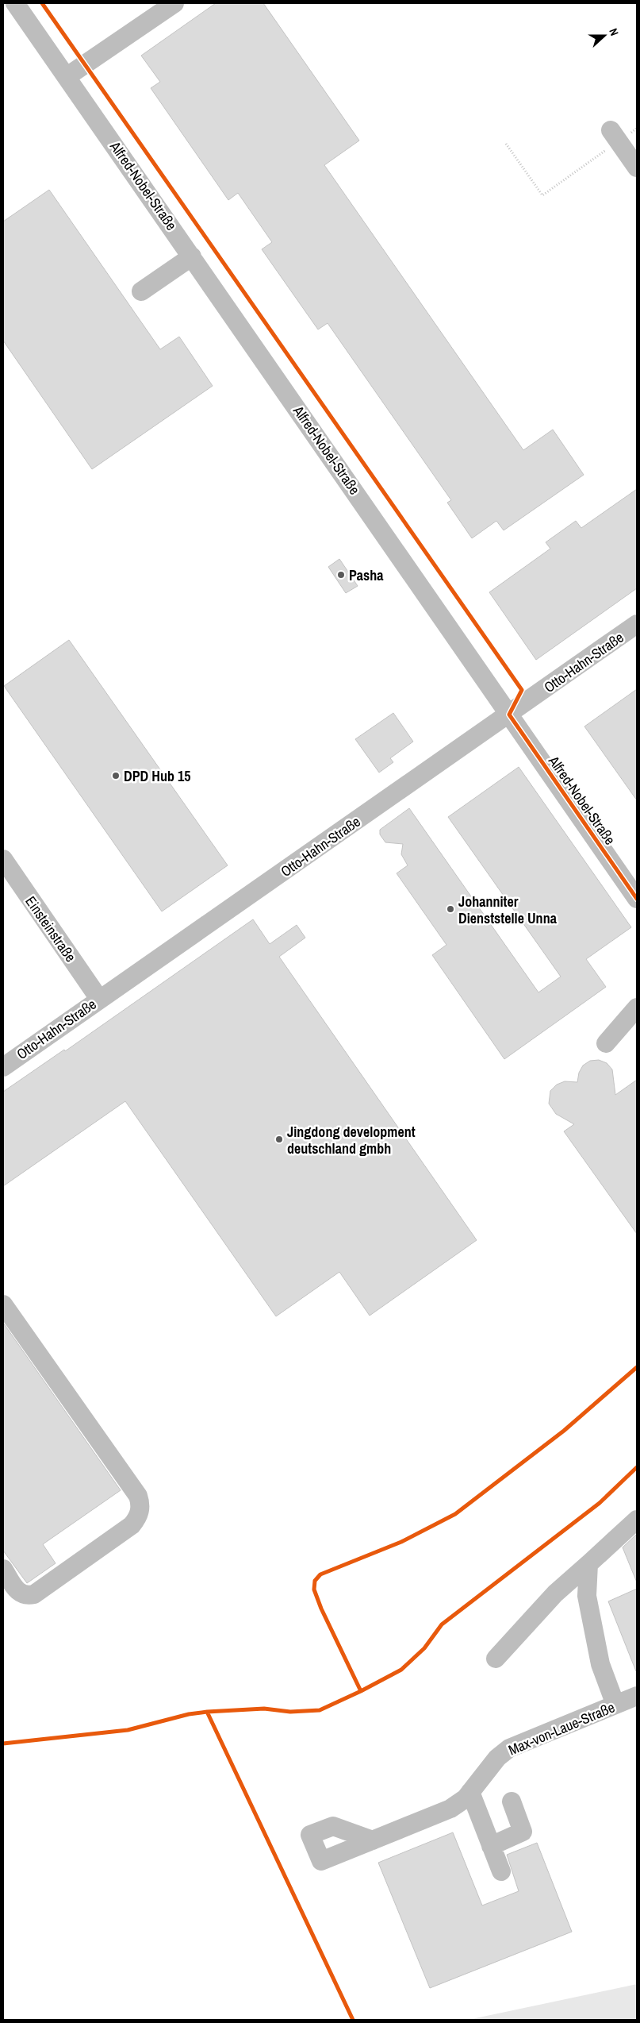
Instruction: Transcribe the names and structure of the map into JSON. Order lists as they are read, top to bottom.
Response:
{
  "streets": {
    "street": [
      "Alfred-Nobel-Straße",
      "Otto-Hahn-Straße",
      "Einsteinstraße",
      "Max-von-Laue-Straße"
    ]
  },
  "crossings": [
    ["Alfred-Nobel-Straße", "Otto-Hahn-Straße"],
    ["Otto-Hahn-Straße", "Einsteinstraße"]
  ],
  "places": [
    "Pasha",
    "DPD Hub 15",
    "Johanniter Dienststelle Unna",
    "Jingdong development deutschland gmbh"
  ],
  "north": "right"
}
